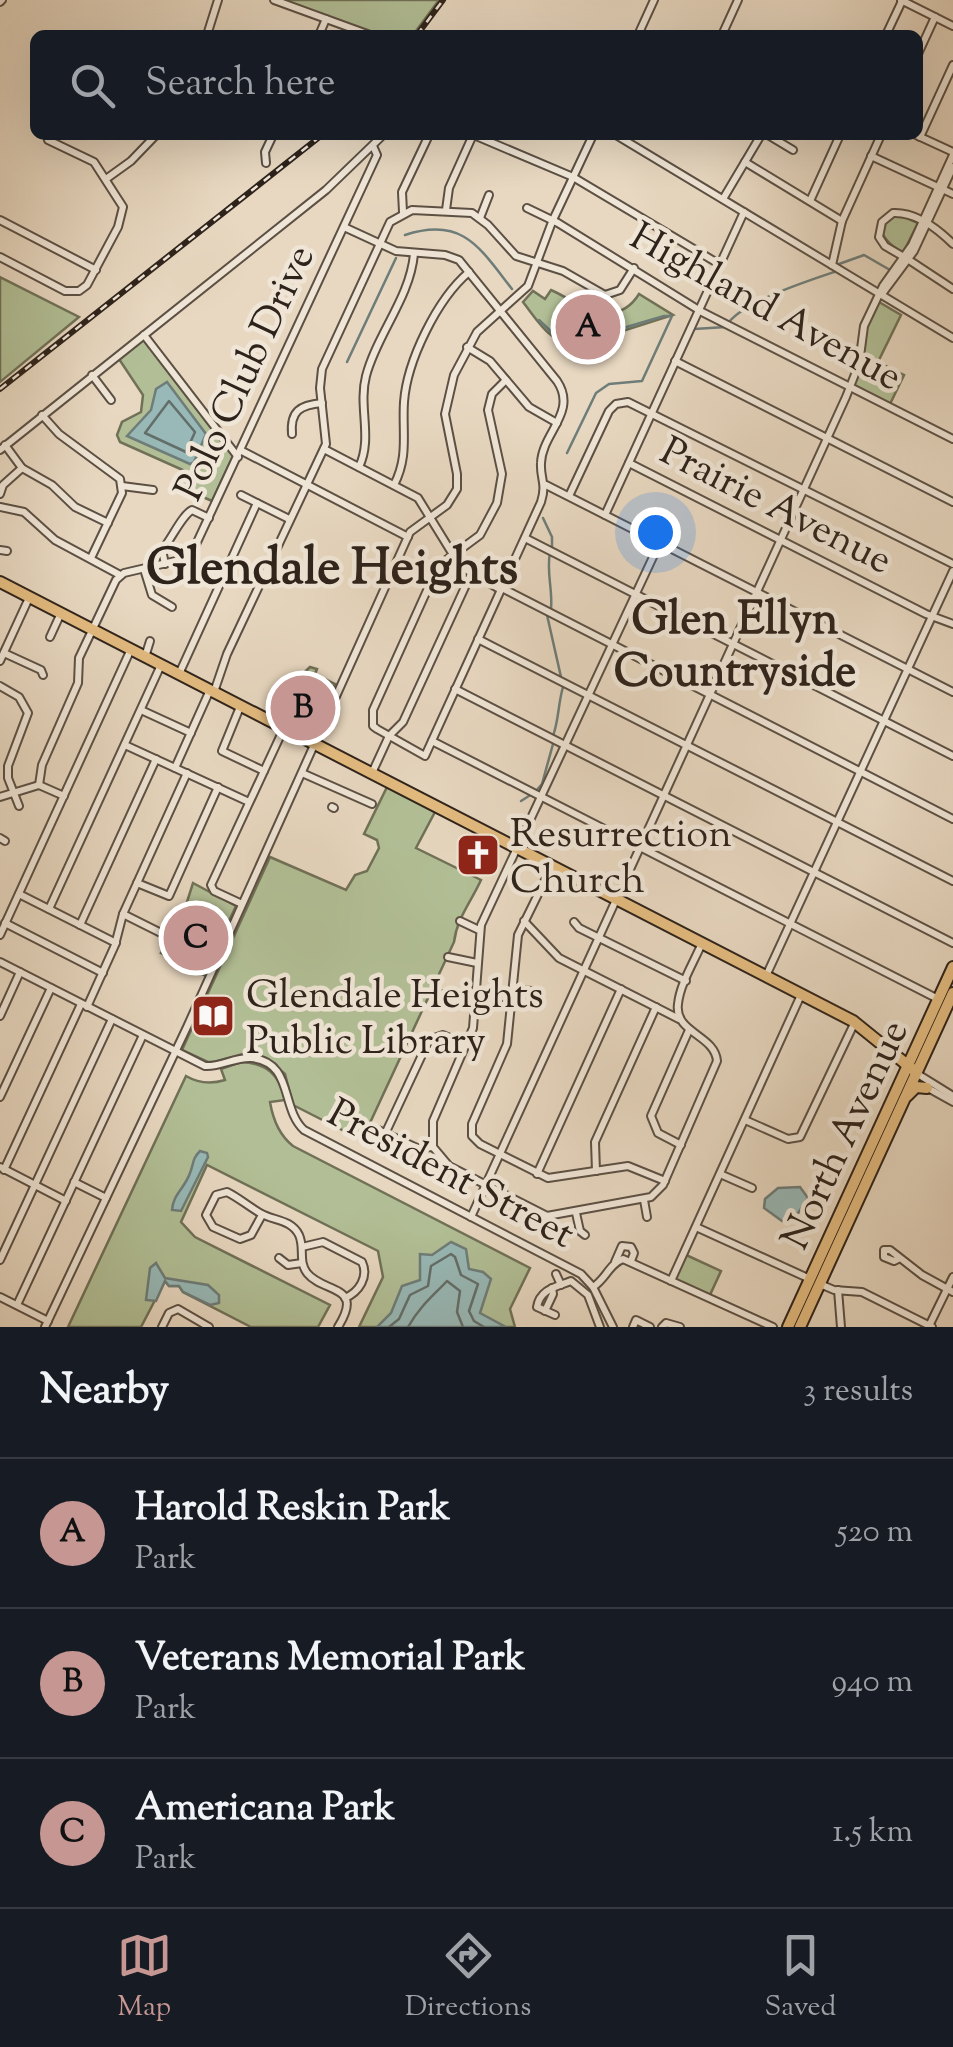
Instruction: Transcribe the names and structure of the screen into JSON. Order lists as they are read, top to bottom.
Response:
{
  "streets": {
    "main road": ["North Avenue"],
    "street": [
      "Highland Avenue",
      "Polo Club Drive",
      "Prairie Avenue",
      "President Street"
    ]
  },
  "districts": ["Glendale Heights", "Glen Ellyn Countryside"],
  "places": {
    "church": ["Resurrection Church"],
    "library": ["Glendale Heights Public Library"]
  },
  "page": {
    "search": "Search here",
    "pins": ["A", "B", "C"],
    "heading": ["Nearby", "3 results"],
    "list": [
      {
        "mark": "A",
        "name": "Harold Reskin Park",
        "note": "Park",
        "value": "520 m"
      },
      {
        "mark": "B",
        "name": "Veterans Memorial Park",
        "note": "Park",
        "value": "940 m"
      },
      {
        "mark": "C",
        "name": "Americana Park",
        "note": "Park",
        "value": "1.5 km"
      }
    ],
    "nav": ["Map", "Directions", "Saved"]
  }
}
